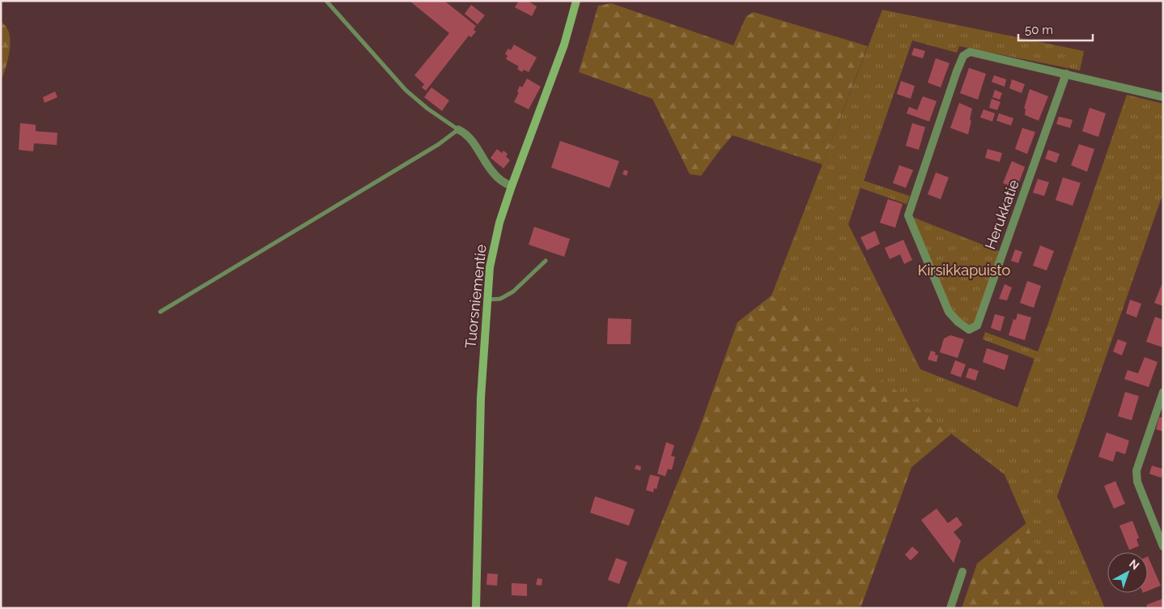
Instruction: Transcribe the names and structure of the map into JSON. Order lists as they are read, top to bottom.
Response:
{
  "streets": {
    "main road": ["Tuorsniementie"],
    "street": ["Herukkatie"]
  },
  "parks": ["Kirsikkapuisto"],
  "scale_bar": "50 m",
  "north": "top right"
}
